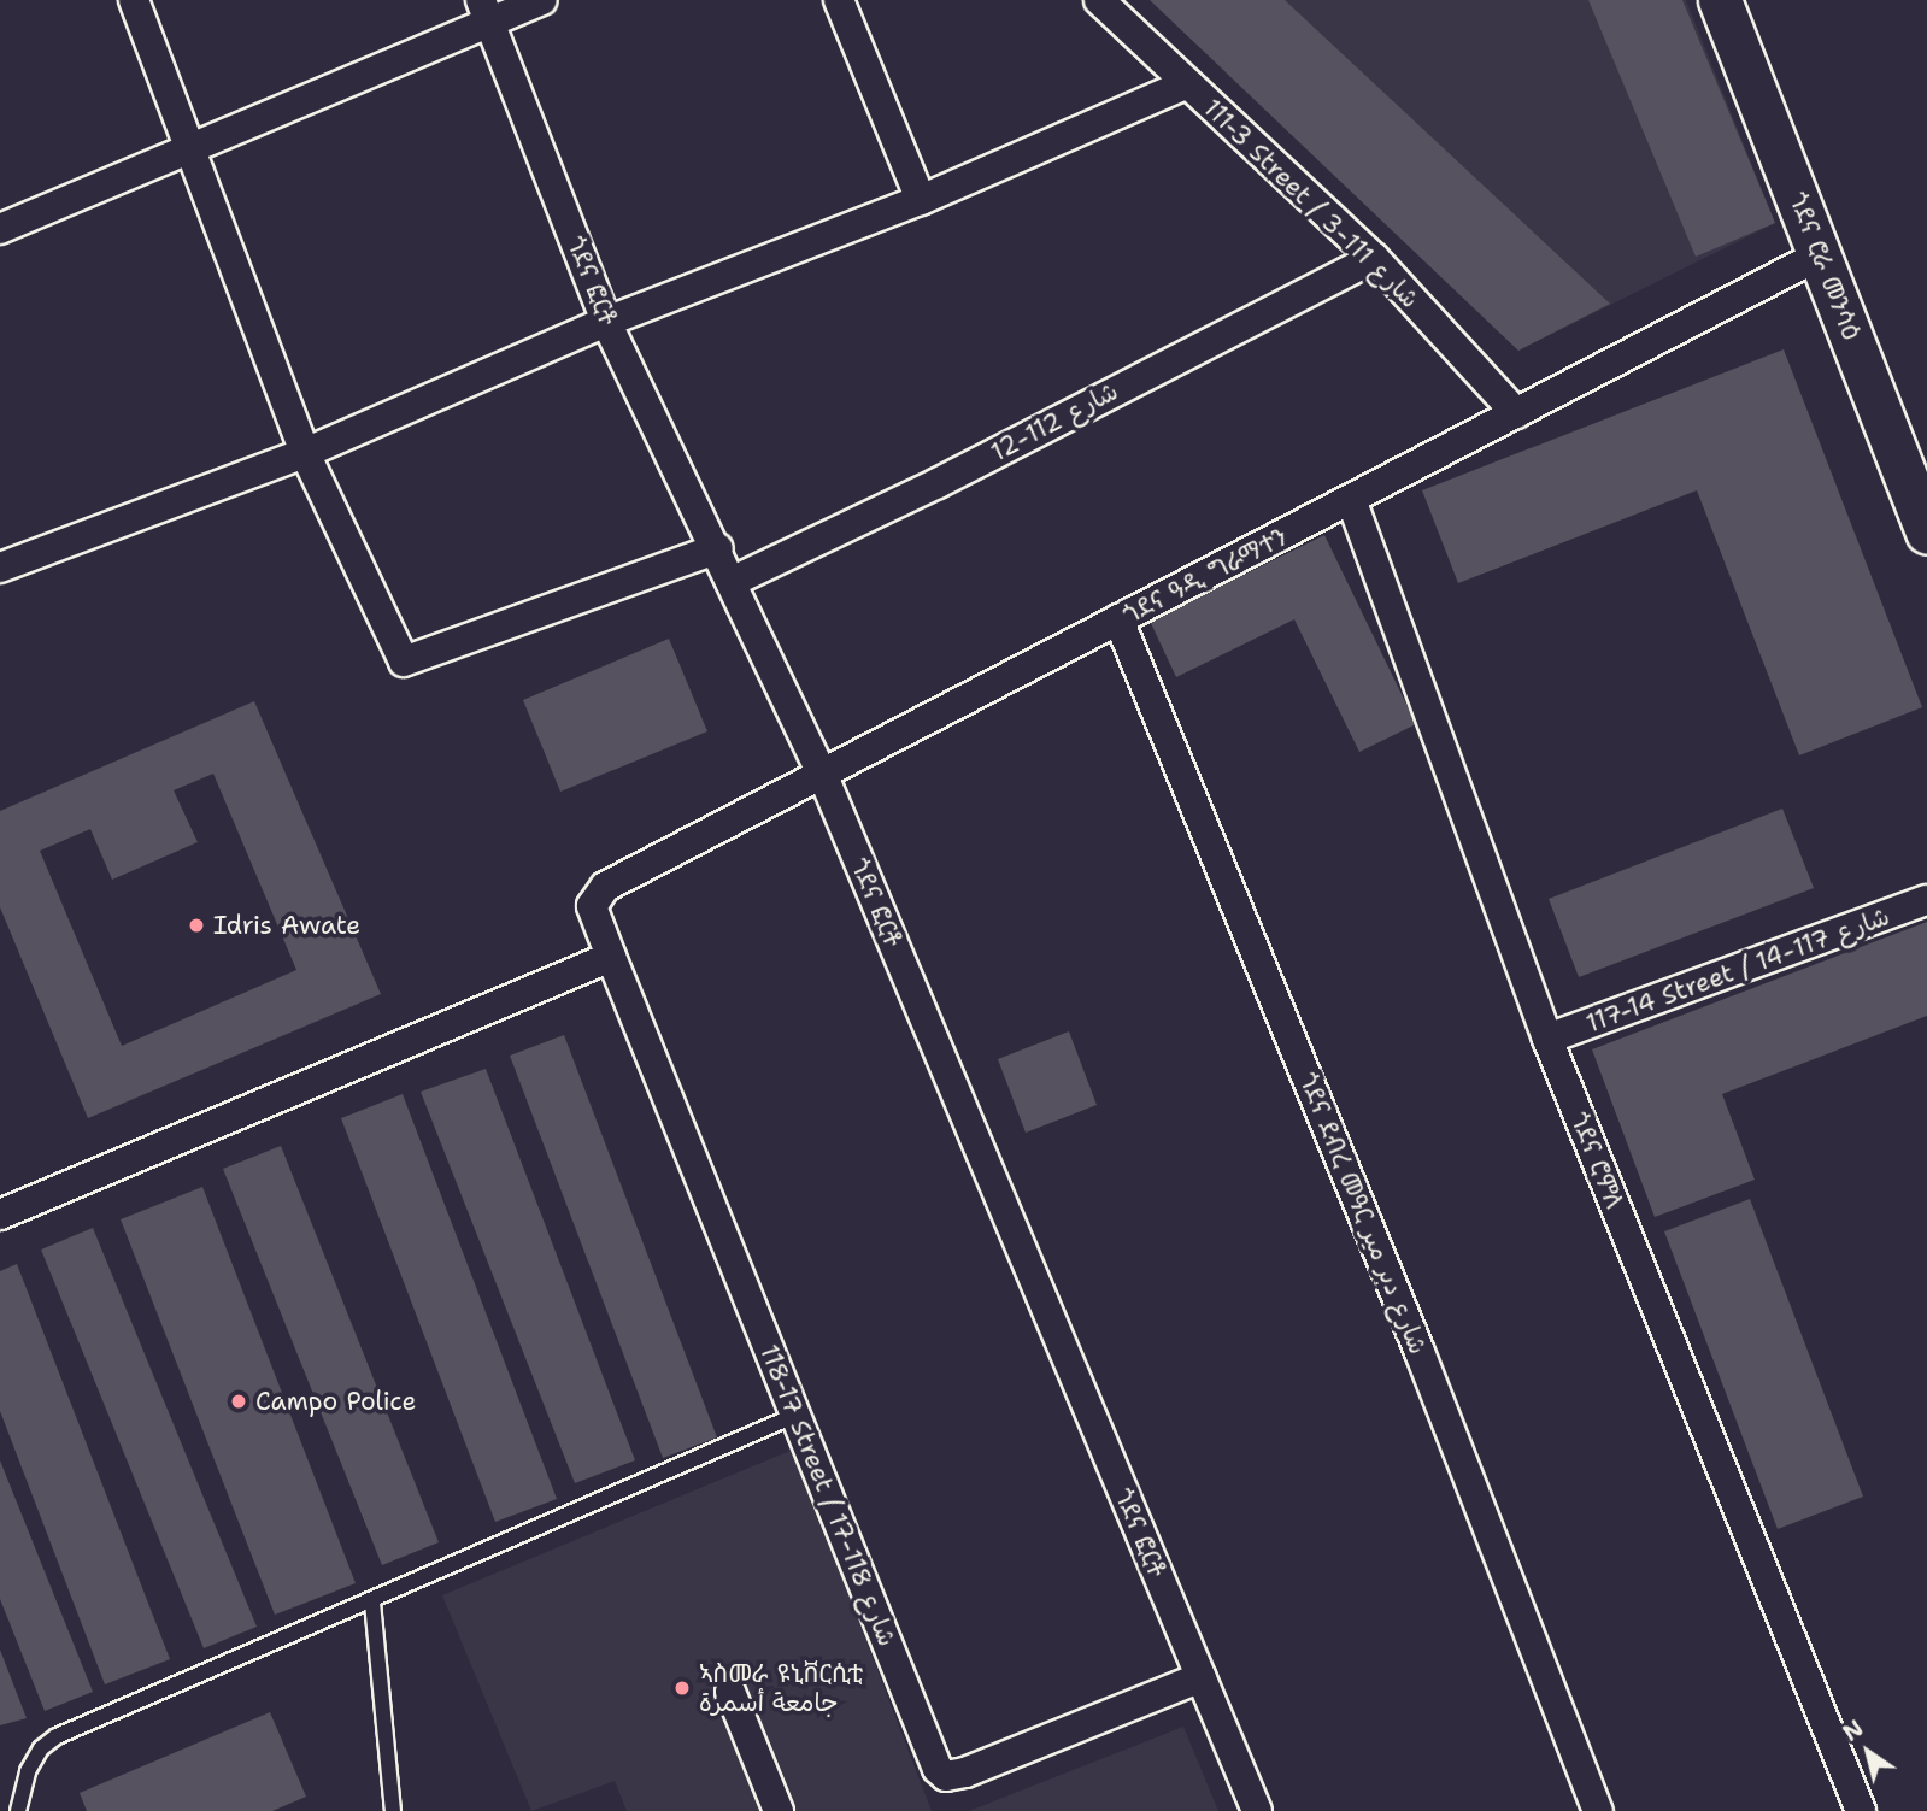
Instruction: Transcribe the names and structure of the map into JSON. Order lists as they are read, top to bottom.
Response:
{
  "streets": {
    "main road": ["ጎደና ሮራ መንሳዕ"],
    "street": [
      "111-3 Street / شارع 111-3",
      "ጎደና ፎርቶ",
      "شارع 112-12",
      "ጎደና ዓዲ ግራማተን",
      "117-14 Street / شارع 117-14",
      "ጎደና ሮምለ",
      "ጎደና ደብረ መዓር شارع دبر مير",
      "118-17 Street / شارع 118-17"
    ]
  },
  "crossings": [
    ["111-3 Street / شارع 111-3", "شارع 112-12"],
    ["111-3 Street / شارع 111-3", "ጎደና ዓዲ ግራማተን"],
    ["ጎደና ሮራ መንሳዕ", "ጎደና ዓዲ ግራማተን"],
    ["ጎደና ፎርቶ", "شارع 112-12"],
    ["ጎደና ፎርቶ", "ጎደና ዓዲ ግራማተን"],
    ["ጎደና ፎርቶ", "118-17 Street / شارع 118-17"],
    ["ጎደና ዓዲ ግራማተን", "ጎደና ሮምለ"],
    ["ጎደና ዓዲ ግራማተን", "ጎደና ደብረ መዓር شارع دبر مير"],
    ["ጎደና ዓዲ ግራማተን", "118-17 Street / شارع 118-17"],
    ["117-14 Street / شارع 117-14", "ጎደና ሮምለ"]
  ],
  "places": ["Idris Awate", "Campo Police", "ኣስመራ ዩኒቨርሲቲ جامعة أسمرة"],
  "north": "top left"
}
